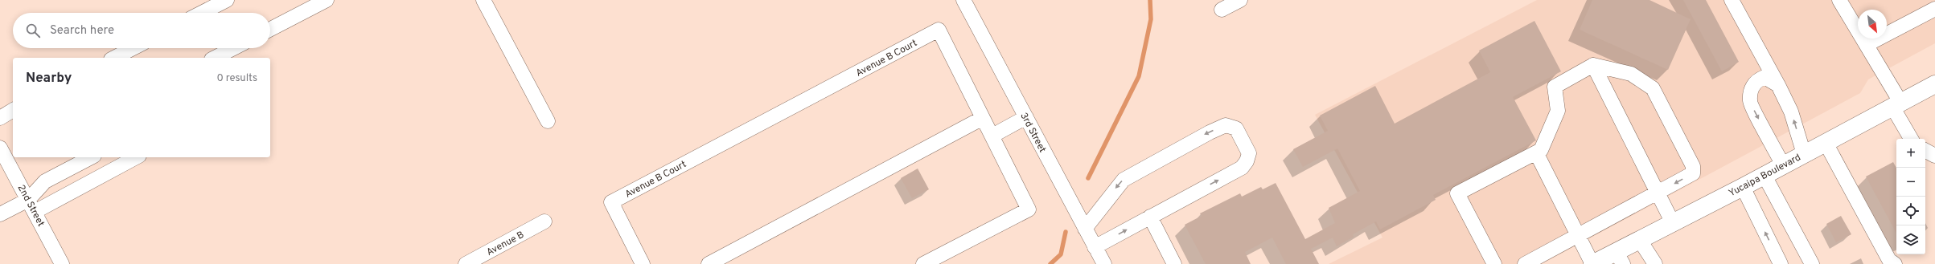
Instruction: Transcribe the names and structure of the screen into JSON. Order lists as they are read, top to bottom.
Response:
{
  "streets": {
    "main road": ["Yucaipa Boulevard"],
    "street": [
      "Avenue B Court",
      "3rd Street",
      "2nd Street",
      "Avenue B"
    ]
  },
  "north": "bottom right",
  "page": {
    "search": "Search here",
    "heading": ["Nearby", "0 results"],
    "map_buttons": ["+", "−"]
  }
}
